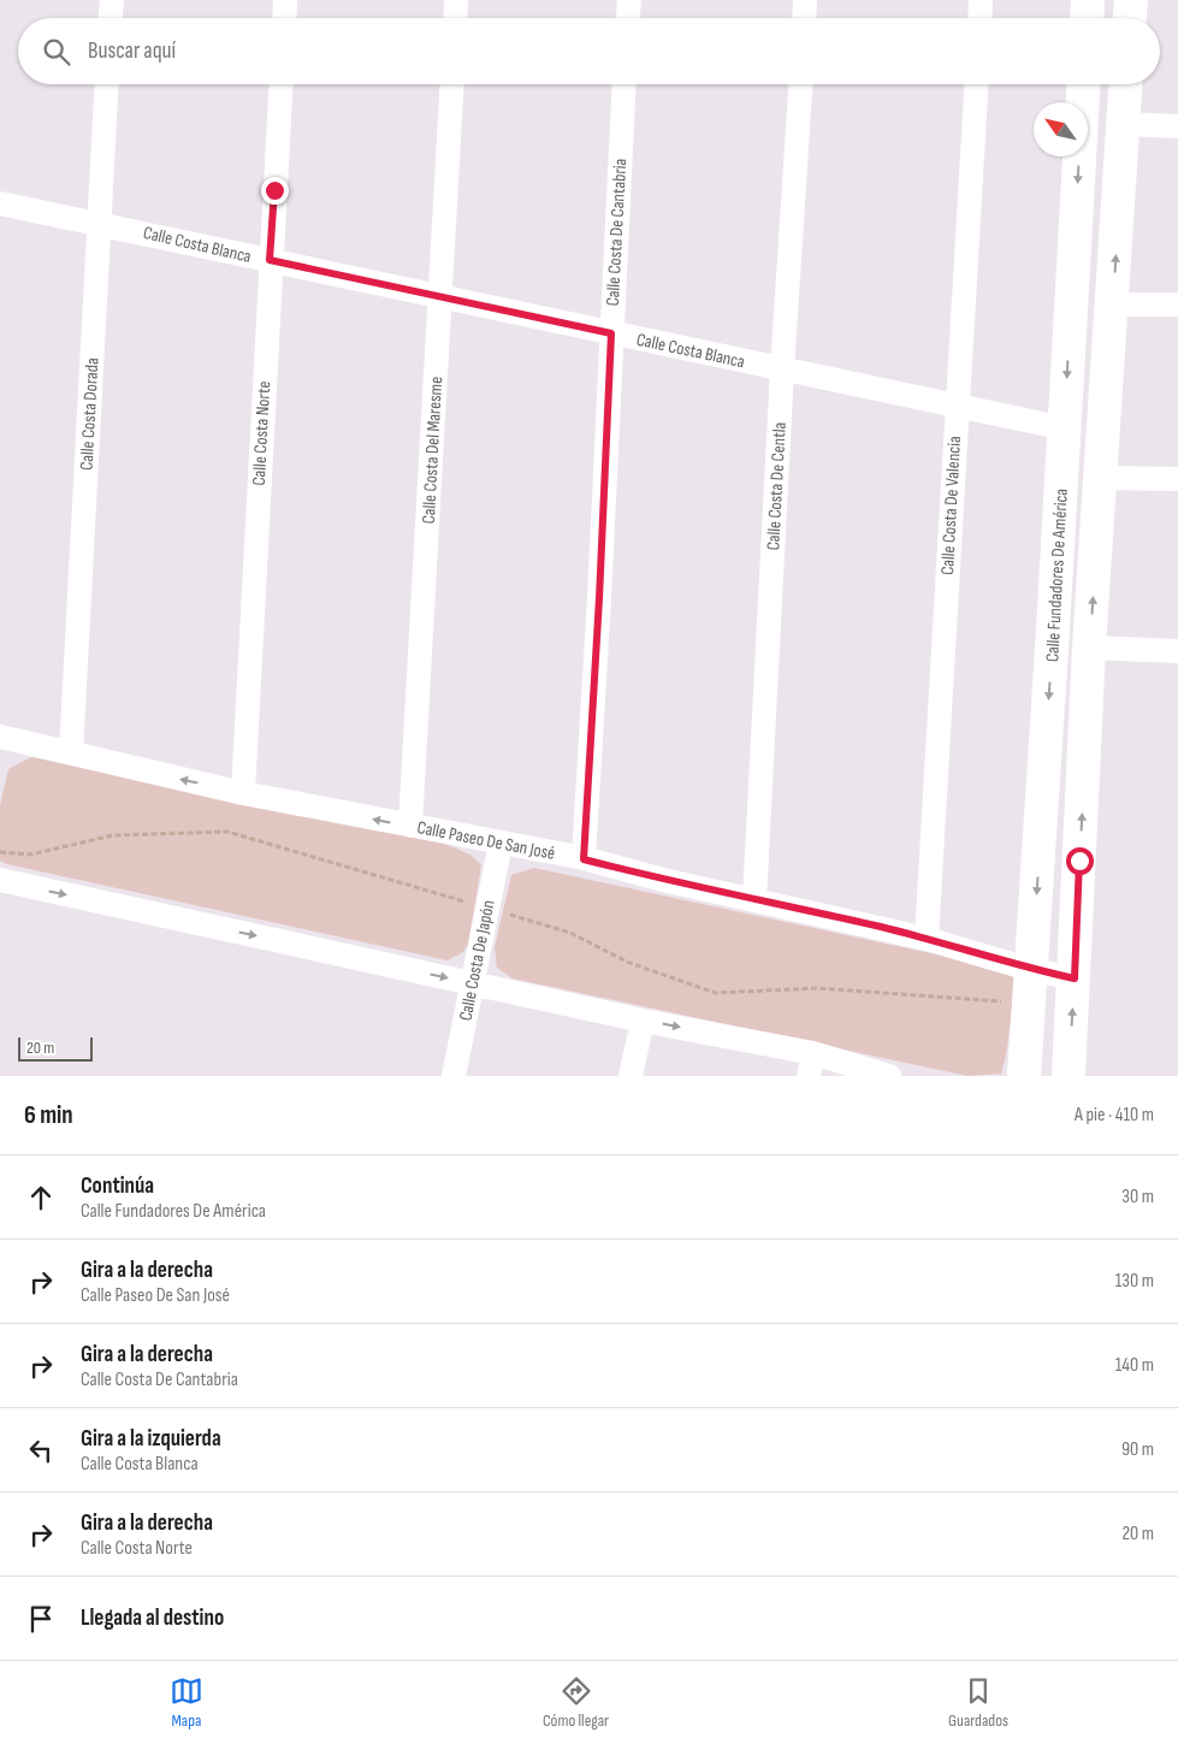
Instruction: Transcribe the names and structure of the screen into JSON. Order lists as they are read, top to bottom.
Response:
{
  "streets": {
    "main road": ["Calle Fundadores De América"],
    "street": [
      "Calle Costa De Cantabria",
      "Calle Costa Blanca",
      "Calle Costa Dorada",
      "Calle Costa Norte",
      "Calle Costa Del Maresme",
      "Calle Costa De Centla",
      "Calle Costa De Valencia",
      "Calle Paseo De San José",
      "Calle Costa De Japón"
    ]
  },
  "crossings": [
    ["Calle Costa De Cantabria", "Calle Costa Blanca"],
    ["Calle Costa De Cantabria", "Calle Paseo De San José"],
    ["Calle Costa Blanca", "Calle Costa Dorada"],
    ["Calle Costa Blanca", "Calle Costa Norte"],
    ["Calle Costa Blanca", "Calle Costa Del Maresme"],
    ["Calle Costa Blanca", "Calle Costa De Centla"],
    ["Calle Costa Blanca", "Calle Costa De Valencia"],
    ["Calle Costa Blanca", "Calle Fundadores De América"],
    ["Calle Costa Dorada", "Calle Paseo De San José"],
    ["Calle Costa Norte", "Calle Paseo De San José"],
    ["Calle Costa Del Maresme", "Calle Paseo De San José"],
    ["Calle Costa De Centla", "Calle Paseo De San José"],
    ["Calle Costa De Valencia", "Calle Paseo De San José"],
    ["Calle Fundadores De América", "Calle Paseo De San José"],
    ["Calle Paseo De San José", "Calle Costa De Japón"]
  ],
  "scale_bar": "20 m",
  "north": "top left",
  "page": {
    "search": "Buscar aquí",
    "scale": "20 m",
    "heading": ["6 min", "A pie · 410 m"],
    "list": [
      ["Continúa", "Calle Fundadores De América", "30 m"],
      ["Gira a la derecha", "Calle Paseo De San José", "130 m"],
      ["Gira a la derecha", "Calle Costa De Cantabria", "140 m"],
      ["Gira a la izquierda", "Calle Costa Blanca", "90 m"],
      ["Gira a la derecha", "Calle Costa Norte", "20 m"],
      "Llegada al destino"
    ],
    "nav": ["Mapa", "Cómo llegar", "Guardados"]
  }
}
